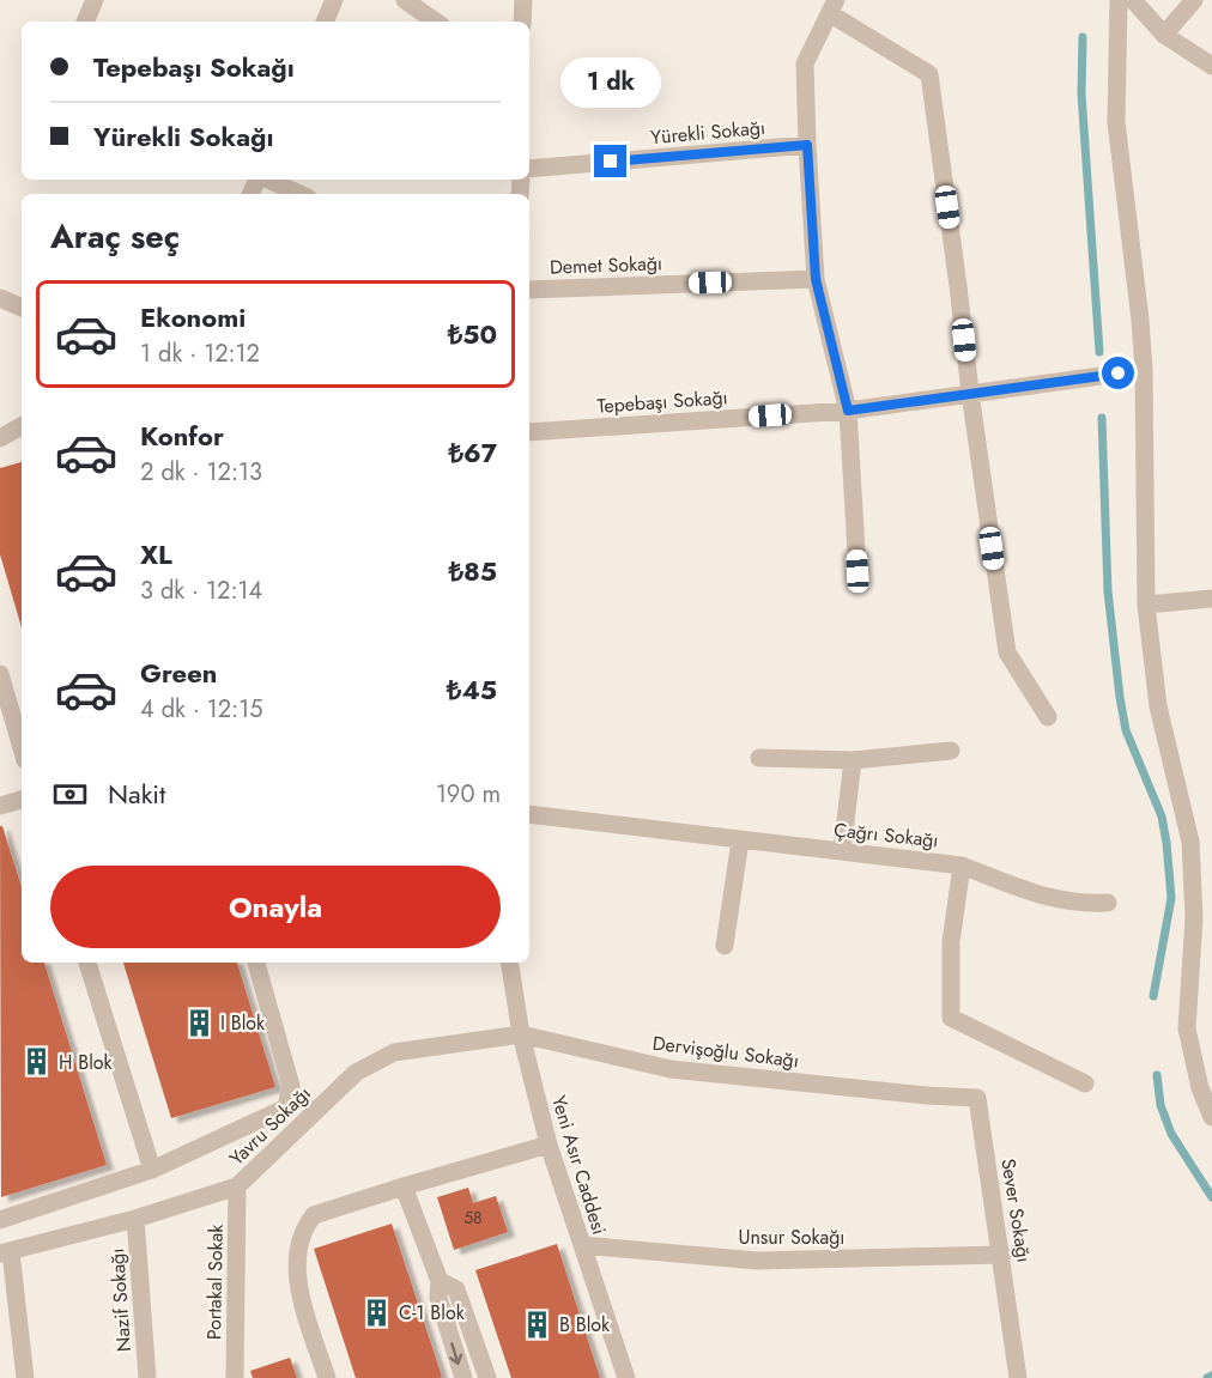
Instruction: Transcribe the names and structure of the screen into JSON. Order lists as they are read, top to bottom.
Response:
{
  "streets": {
    "street": [
      "Yürekli Sokağı",
      "Demet Sokağı",
      "Tepebaşı Sokağı",
      "Çağrı Sokağı",
      "Dervişoğlu Sokağı",
      "Yavru Sokağı",
      "Yeni Asır Caddesi",
      "Sever Sokağı",
      "Unsur Sokağı",
      "Portakal Sokak",
      "Nazif Sokağı"
    ]
  },
  "crossings": [
    ["Dervişoğlu Sokağı", "Yavru Sokağı"],
    ["Dervişoğlu Sokağı", "Yeni Asır Caddesi"],
    ["Dervişoğlu Sokağı", "Sever Sokağı"],
    ["Yavru Sokağı", "Yeni Asır Caddesi"],
    ["Yavru Sokağı", "Portakal Sokak"],
    ["Yavru Sokağı", "Nazif Sokağı"],
    ["Yeni Asır Caddesi", "Unsur Sokağı"],
    ["Sever Sokağı", "Unsur Sokağı"]
  ],
  "places": {
    "building": [
      "I Blok",
      "H Blok",
      "C-1 Blok",
      "B Blok"
    ]
  },
  "house_numbers": ["58"],
  "page": {
    "banner": ["Tepebaşı Sokağı", "Yürekli Sokağı"],
    "bubble": "1 dk",
    "heading": "Araç seç",
    "list": [
      {
        "name": "Ekonomi",
        "note": "1 dk · 12:12",
        "value": "₺50"
      },
      {
        "name": "Konfor",
        "note": "2 dk · 12:13",
        "value": "₺67"
      },
      {
        "name": "XL",
        "note": "3 dk · 12:14",
        "value": "₺85"
      },
      {
        "name": "Green",
        "note": "4 dk · 12:15",
        "value": "₺45"
      }
    ],
    "pay": ["Nakit", "190 m"],
    "buttons": "Onayla"
  }
}
